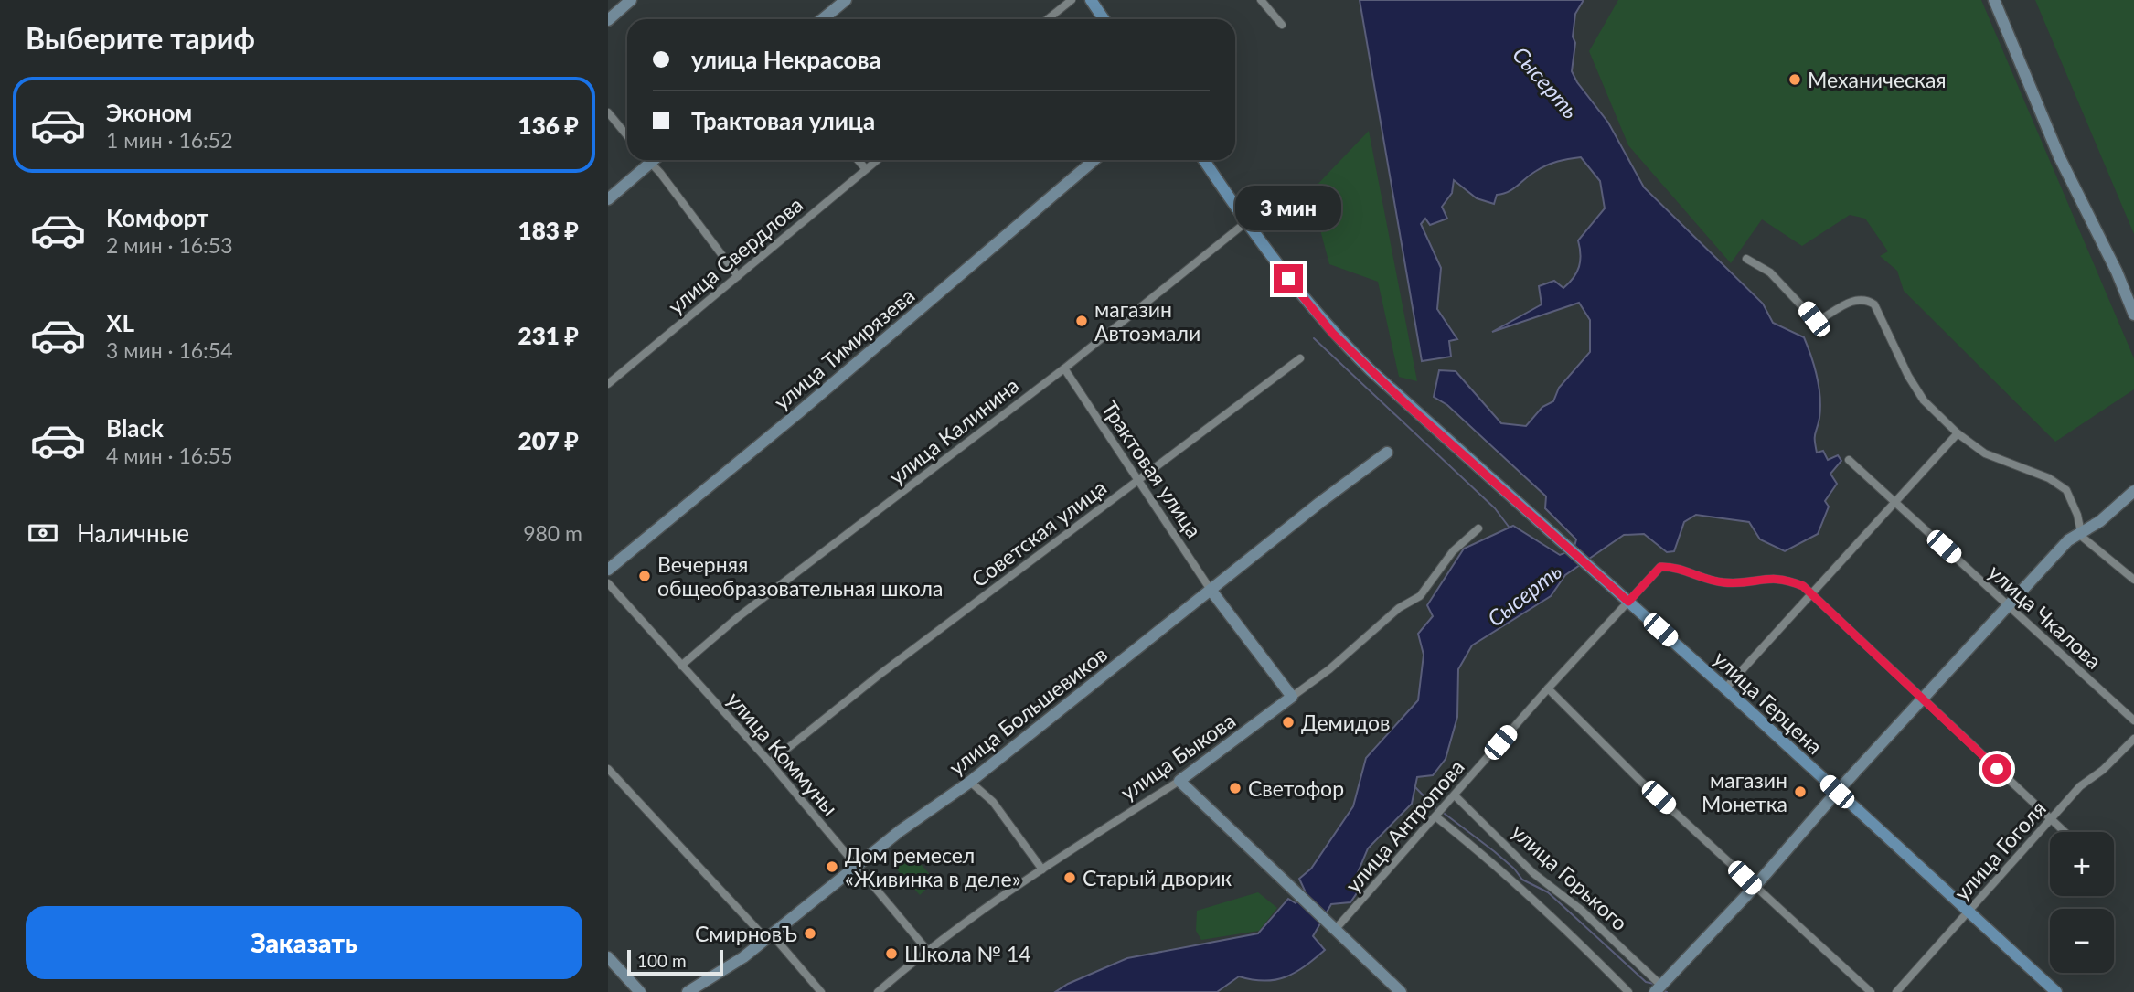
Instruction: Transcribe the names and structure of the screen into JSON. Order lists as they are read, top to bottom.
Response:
{
  "streets": {
    "main road": ["улица Герцена"],
    "street": [
      "улица Свердлова",
      "улица Тимирязева",
      "улица Калинина",
      "Трактовая улица",
      "Советская улица",
      "улица Чкалова",
      "улица Большевиков",
      "улица Коммуны",
      "улица Быкова",
      "улица Антропова",
      "улица Гоголя",
      "улица Горького"
    ]
  },
  "crossings": [
    ["улица Калинина", "Трактовая улица"],
    ["улица Калинина", "улица Герцена"],
    ["улица Калинина", "улица Коммуны"],
    ["Трактовая улица", "Советская улица"],
    ["Трактовая улица", "улица Большевиков"],
    ["Советская улица", "улица Коммуны"],
    ["улица Герцена", "улица Антропова"],
    ["улица Герцена", "улица Гоголя"],
    ["улица Большевиков", "улица Коммуны"],
    ["улица Коммуны", "улица Быкова"],
    ["улица Антропова", "улица Горького"]
  ],
  "water": ["Сысерть"],
  "places": [
    "Механическая",
    "магазин Автоэмали",
    "Вечерняя общеобразовательная школа",
    "Демидов",
    "Светофор",
    "магазин Монетка",
    "Дом ремесел «Живинка в деле»",
    "Старый дворик",
    "СмирновЪ",
    "Школа № 14"
  ],
  "scale_bar": "100 m",
  "page": {
    "heading": "Выберите тариф",
    "banner": ["улица Некрасова", "Трактовая улица"],
    "list": [
      {
        "name": "Эконом",
        "note": "1 мин · 16:52",
        "value": "136 ₽"
      },
      {
        "name": "Комфорт",
        "note": "2 мин · 16:53",
        "value": "183 ₽"
      },
      {
        "name": "XL",
        "note": "3 мин · 16:54",
        "value": "231 ₽"
      },
      {
        "name": "Black",
        "note": "4 мин · 16:55",
        "value": "207 ₽"
      }
    ],
    "bubble": "3 мин",
    "pay": ["Наличные", "980 m"],
    "map_buttons": ["+", "−"],
    "buttons": "Заказать",
    "scale": "100 m"
  }
}
